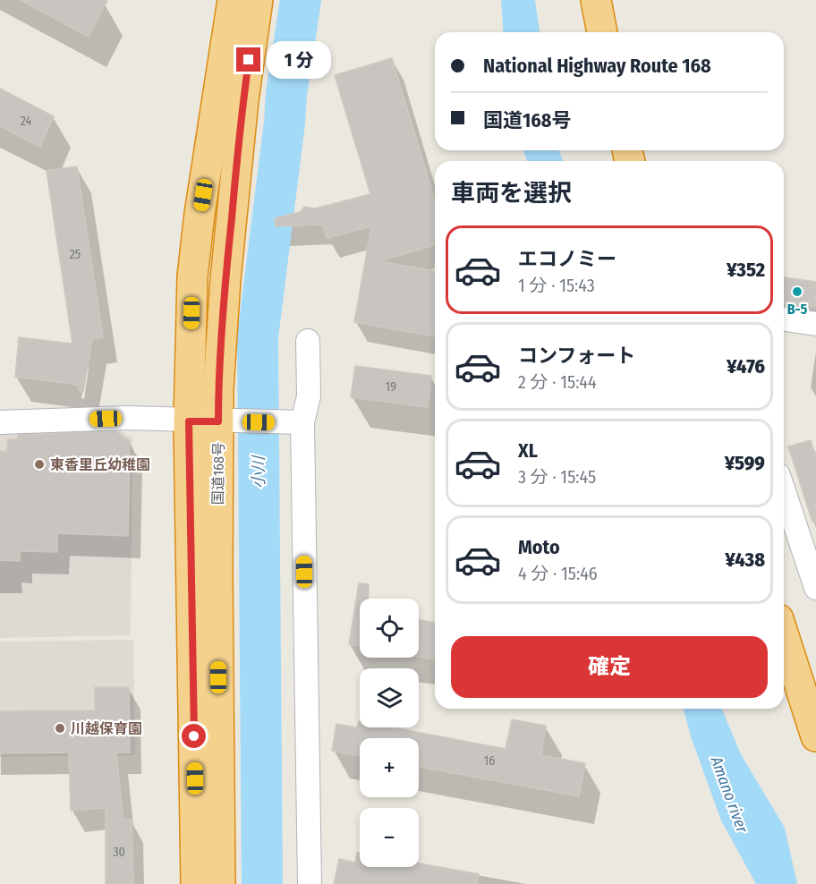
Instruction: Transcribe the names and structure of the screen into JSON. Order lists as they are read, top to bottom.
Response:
{
  "streets": {
    "highway": ["国道168号"]
  },
  "water": ["小川", "Amano river"],
  "places": ["B-5", "東香里丘幼稚園", "川越保育園"],
  "house_numbers": [
    "24",
    "25",
    "19",
    "16",
    "30"
  ],
  "page": {
    "banner": ["National Highway Route 168", "国道168号"],
    "bubble": "1 分",
    "heading": "車両を選択",
    "list": [
      {
        "name": "エコノミー",
        "note": "1 分 · 15:43",
        "value": "¥352"
      },
      {
        "name": "コンフォート",
        "note": "2 分 · 15:44",
        "value": "¥476"
      },
      {
        "name": "XL",
        "note": "3 分 · 15:45",
        "value": "¥599"
      },
      {
        "name": "Moto",
        "note": "4 分 · 15:46",
        "value": "¥438"
      }
    ],
    "map_buttons": ["+", "−"],
    "buttons": "確定"
  }
}
